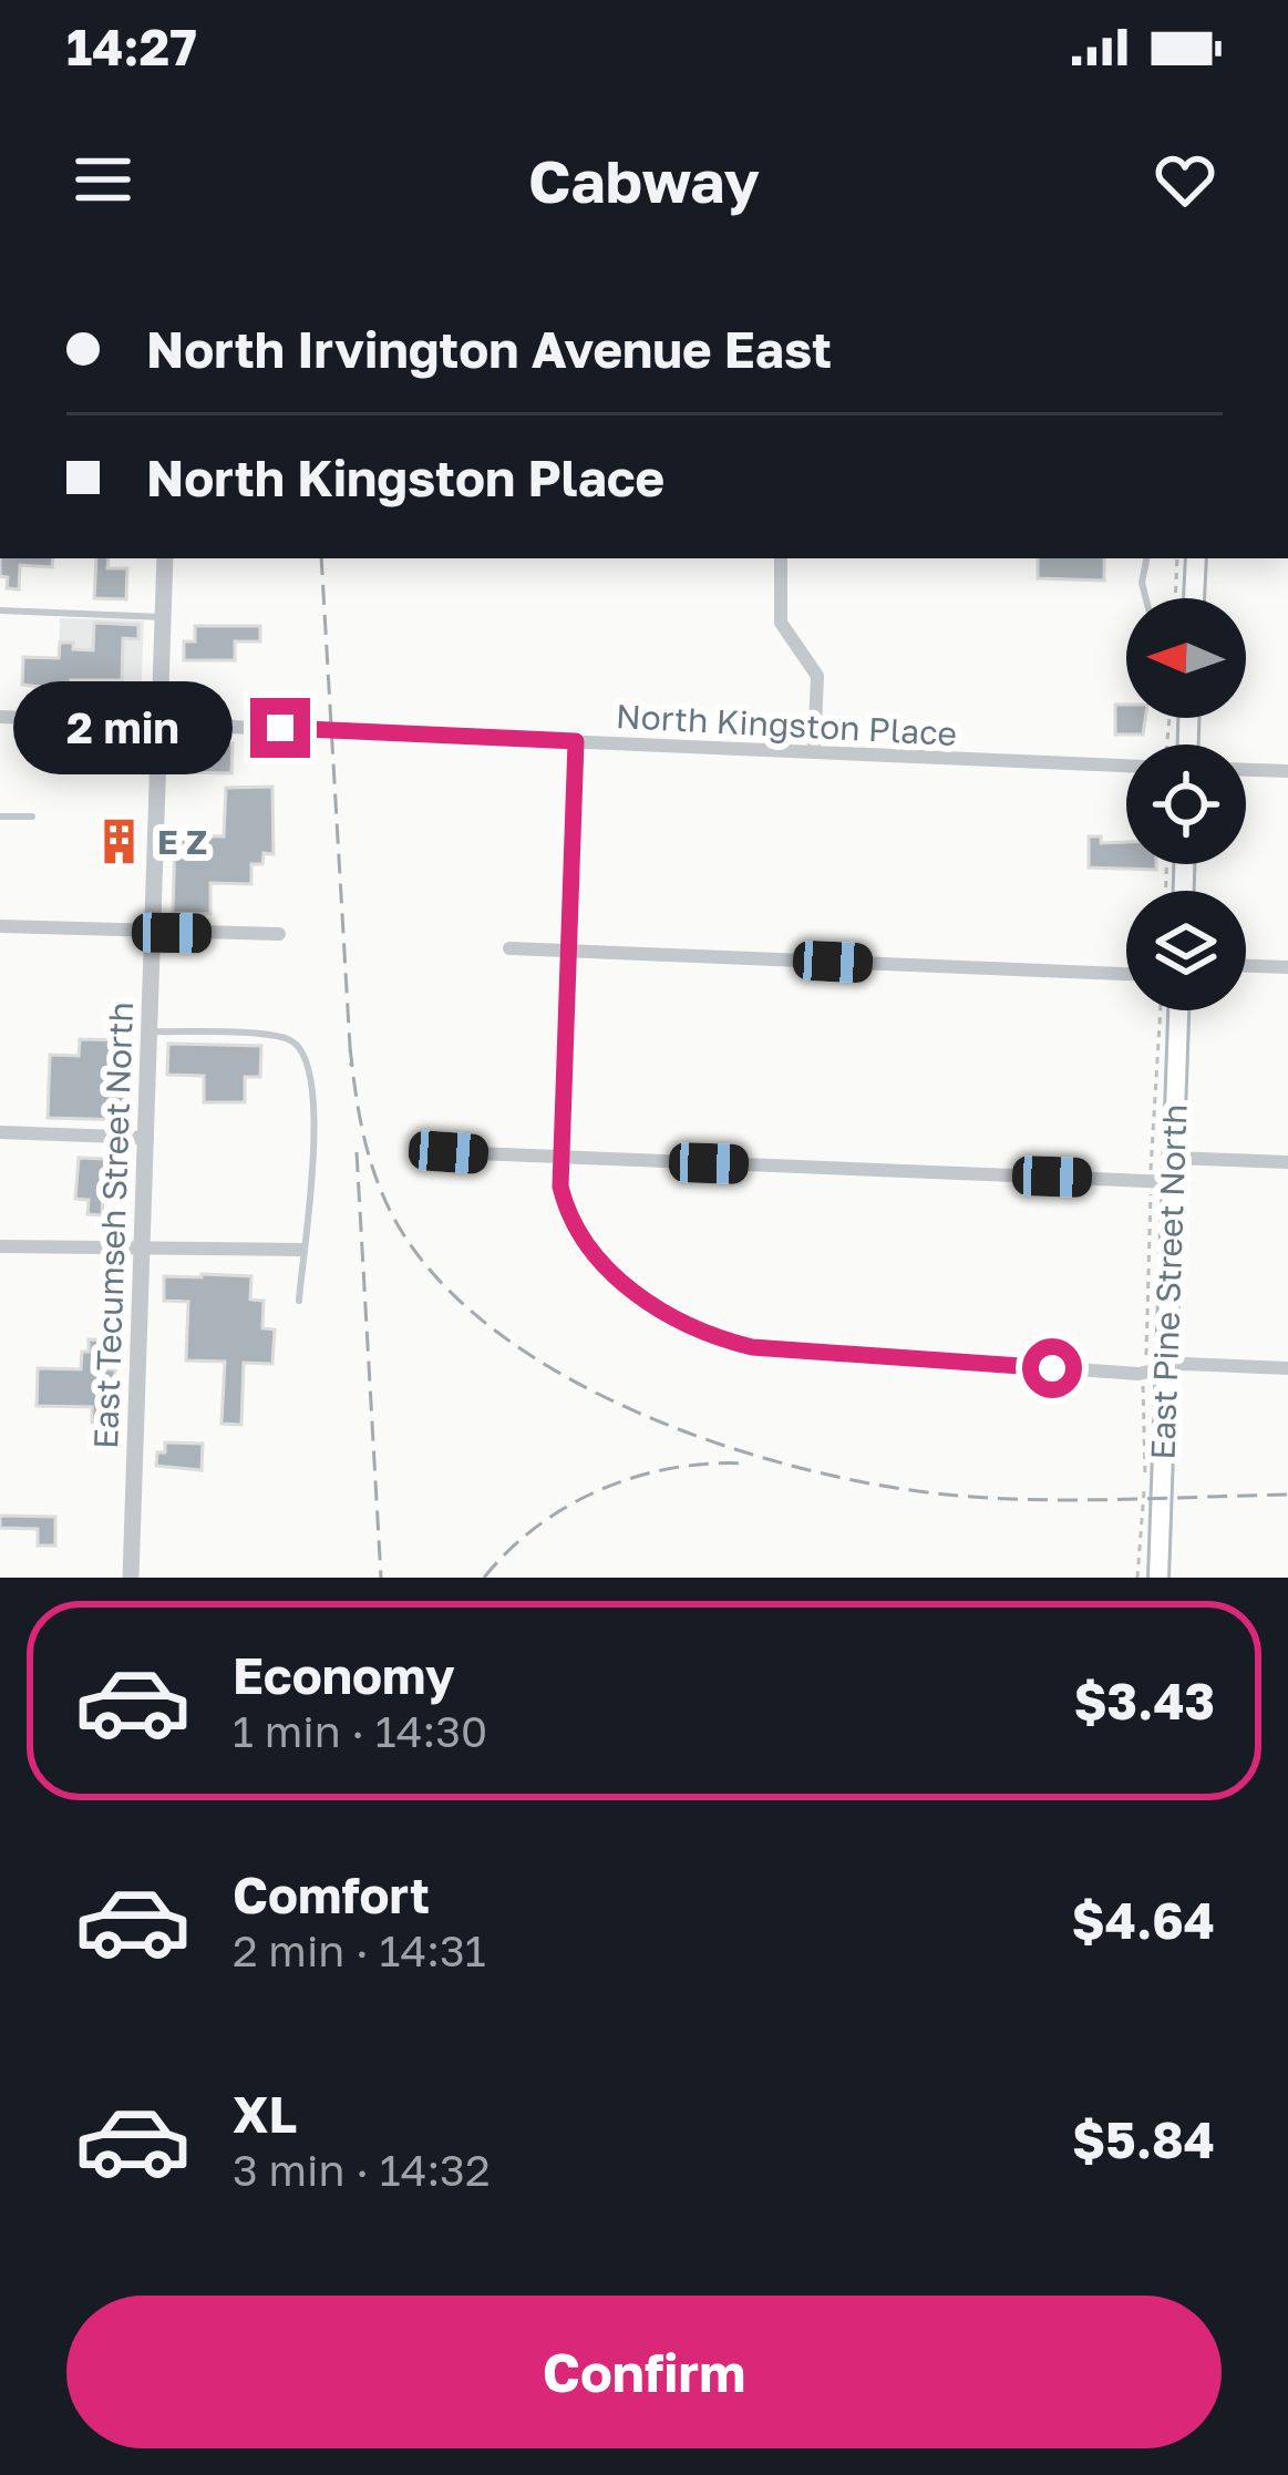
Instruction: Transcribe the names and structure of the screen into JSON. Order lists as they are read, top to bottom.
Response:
{
  "streets": {
    "main road": ["East Pine Street North"],
    "street": ["North Kingston Place", "East Tecumseh Street North"]
  },
  "crossings": [
    ["North Kingston Place", "East Tecumseh Street North"]
  ],
  "places": {
    "building": ["E Z"]
  },
  "north": "left",
  "page": {
    "status": "14:27",
    "header": "Cabway",
    "banner": ["North Irvington Avenue East", "North Kingston Place"],
    "bubble": "2 min",
    "list": [
      {
        "name": "Economy",
        "note": "1 min · 14:30",
        "value": "$3.43"
      },
      {
        "name": "Comfort",
        "note": "2 min · 14:31",
        "value": "$4.64"
      },
      {
        "name": "XL",
        "note": "3 min · 14:32",
        "value": "$5.84"
      }
    ],
    "buttons": "Confirm"
  }
}
